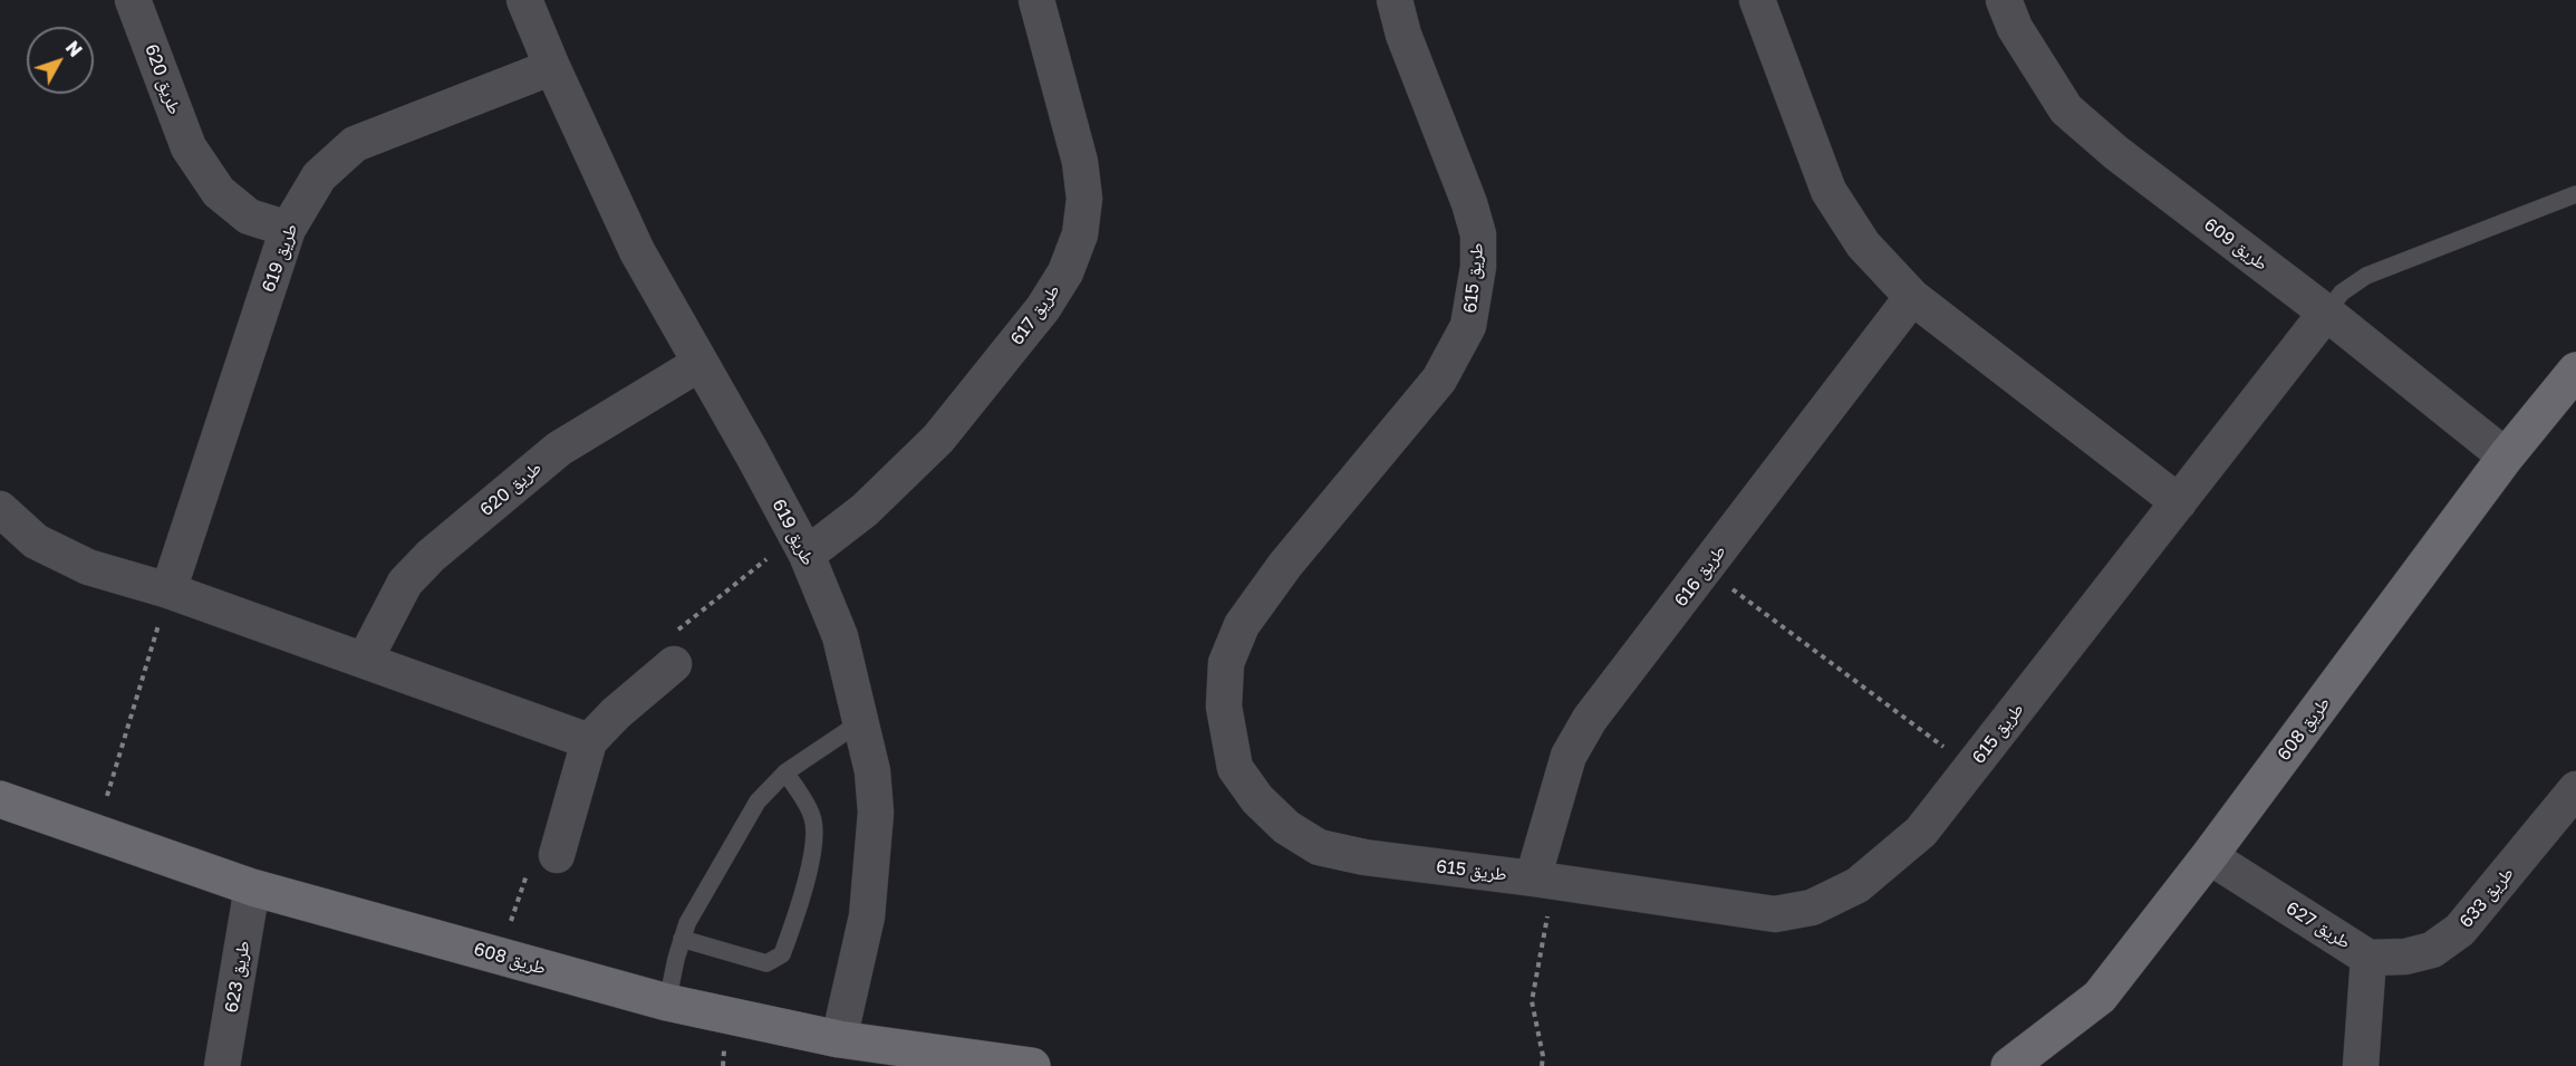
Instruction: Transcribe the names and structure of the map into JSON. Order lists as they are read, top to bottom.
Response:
{
  "streets": {
    "street": [
      "طريق 620",
      "طريق 609",
      "طريق 619",
      "طريق 615",
      "طريق 617",
      "طريق 616",
      "طريق 608",
      "طريق 633",
      "طريق 627",
      "طريق 623"
    ]
  },
  "crossings": [
    ["طريق 620", "طريق 619"],
    ["طريق 609", "طريق 615"],
    ["طريق 609", "طريق 608"],
    ["طريق 619", "طريق 617"],
    ["طريق 619", "طريق 608"],
    ["طريق 615", "طريق 616"],
    ["طريق 608", "طريق 627"],
    ["طريق 608", "طريق 623"],
    ["طريق 633", "طريق 627"]
  ],
  "north": "top right"
}
